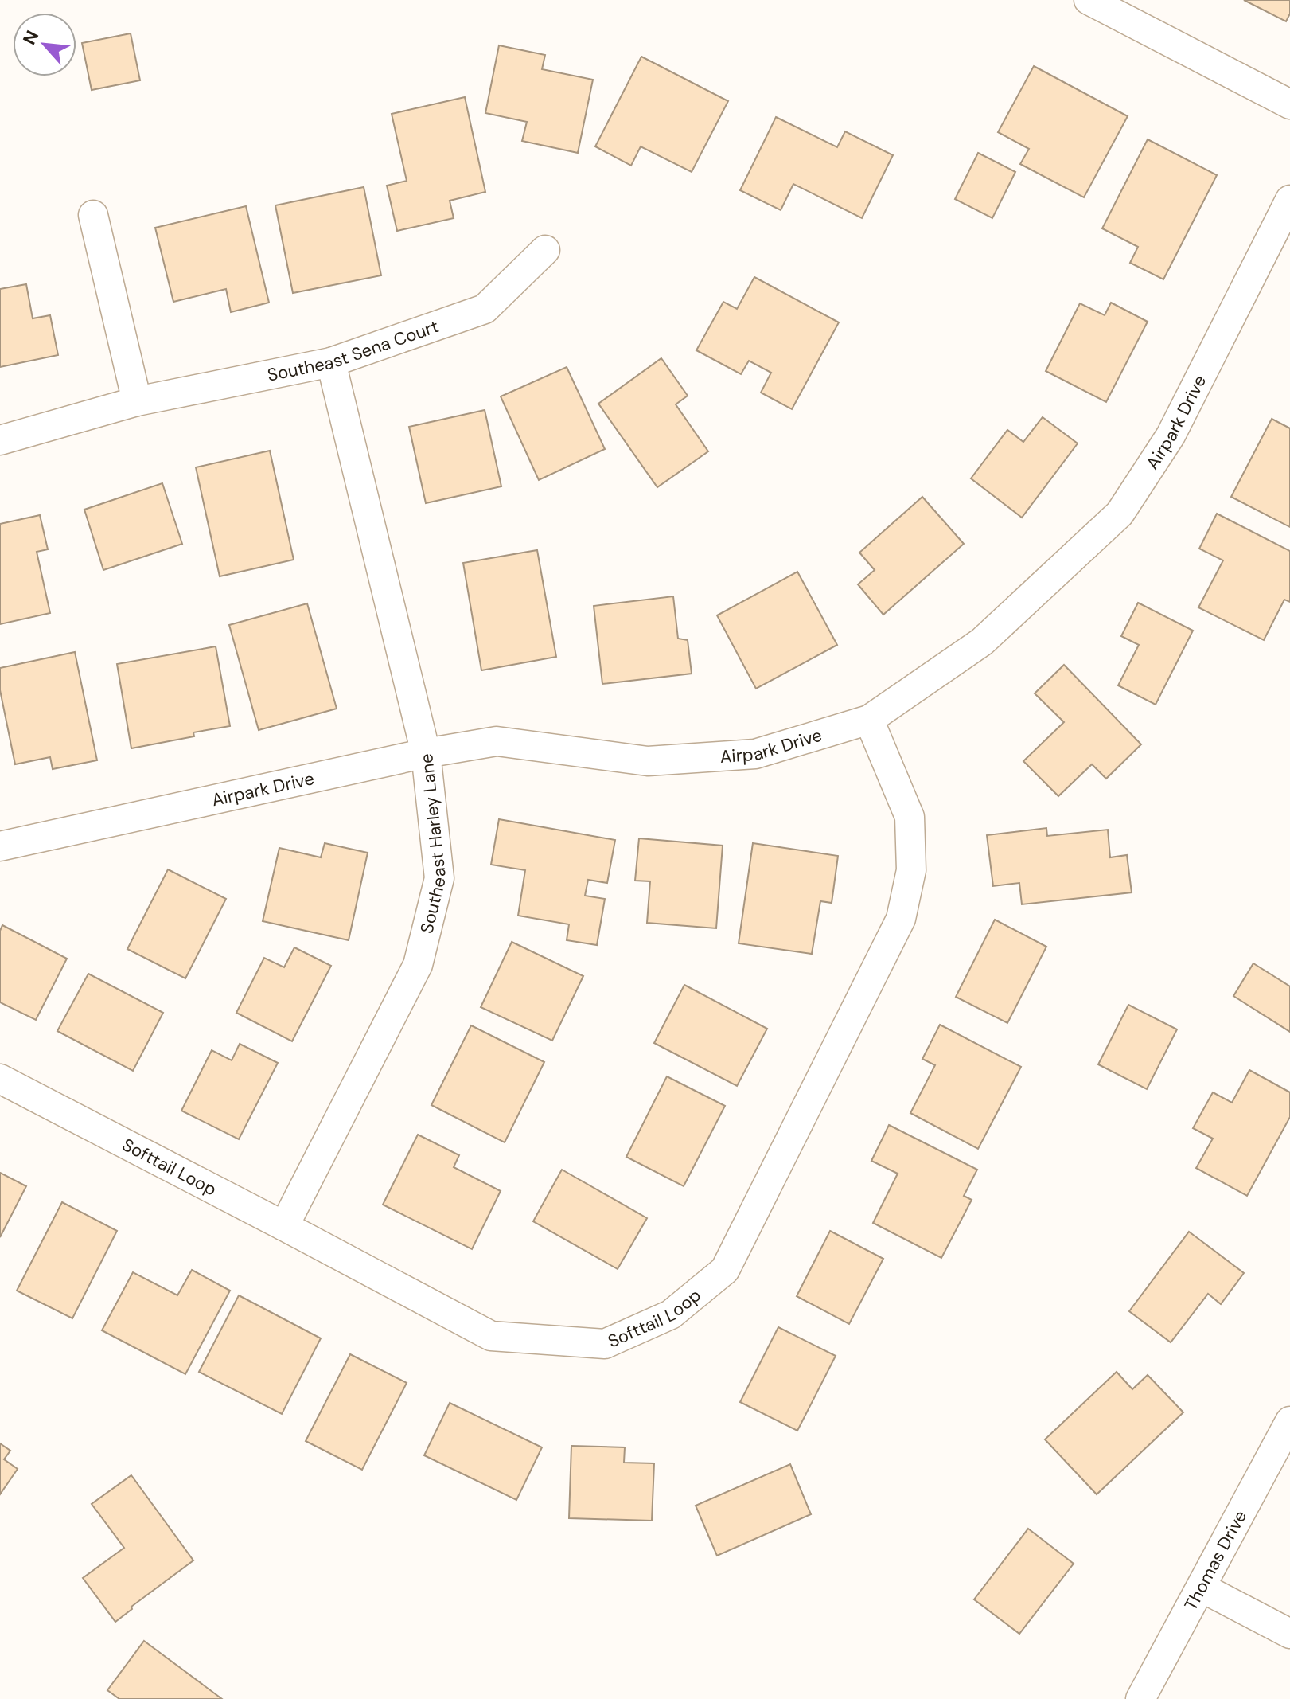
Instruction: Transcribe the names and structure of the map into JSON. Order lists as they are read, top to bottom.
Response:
{
  "streets": {
    "street": [
      "Southeast Sena Court",
      "Airpark Drive",
      "Southeast Harley Lane",
      "Softtail Loop",
      "Thomas Drive"
    ]
  },
  "crossings": [
    ["Southeast Sena Court", "Southeast Harley Lane"],
    ["Airpark Drive", "Southeast Harley Lane"],
    ["Airpark Drive", "Softtail Loop"],
    ["Southeast Harley Lane", "Softtail Loop"]
  ],
  "north": "top left"
}
